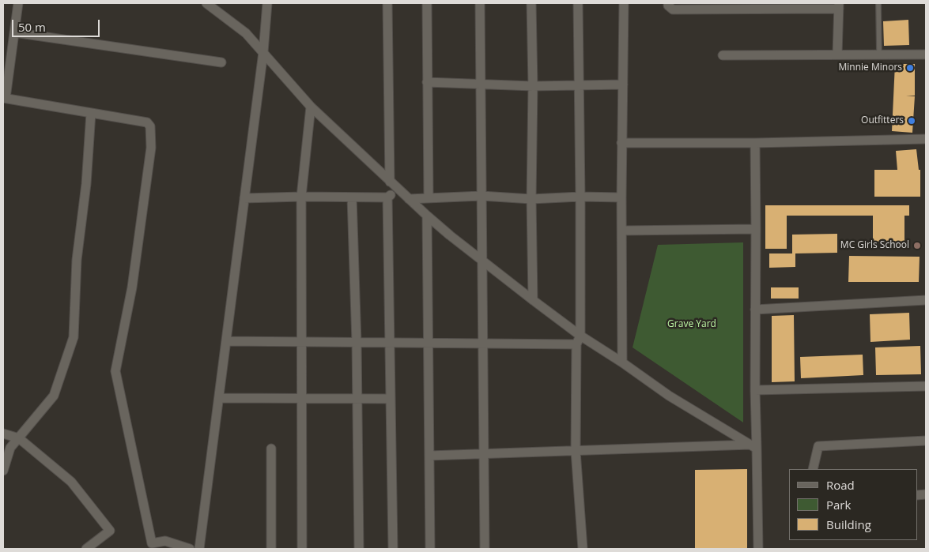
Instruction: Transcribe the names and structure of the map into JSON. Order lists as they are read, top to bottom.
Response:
{
  "parks": ["Grave Yard"],
  "places": ["Minnie Minors", "Outfitters", "MC Girls School"],
  "legend": ["Road", "Park", "Building"],
  "scale_bar": "50 m"
}
